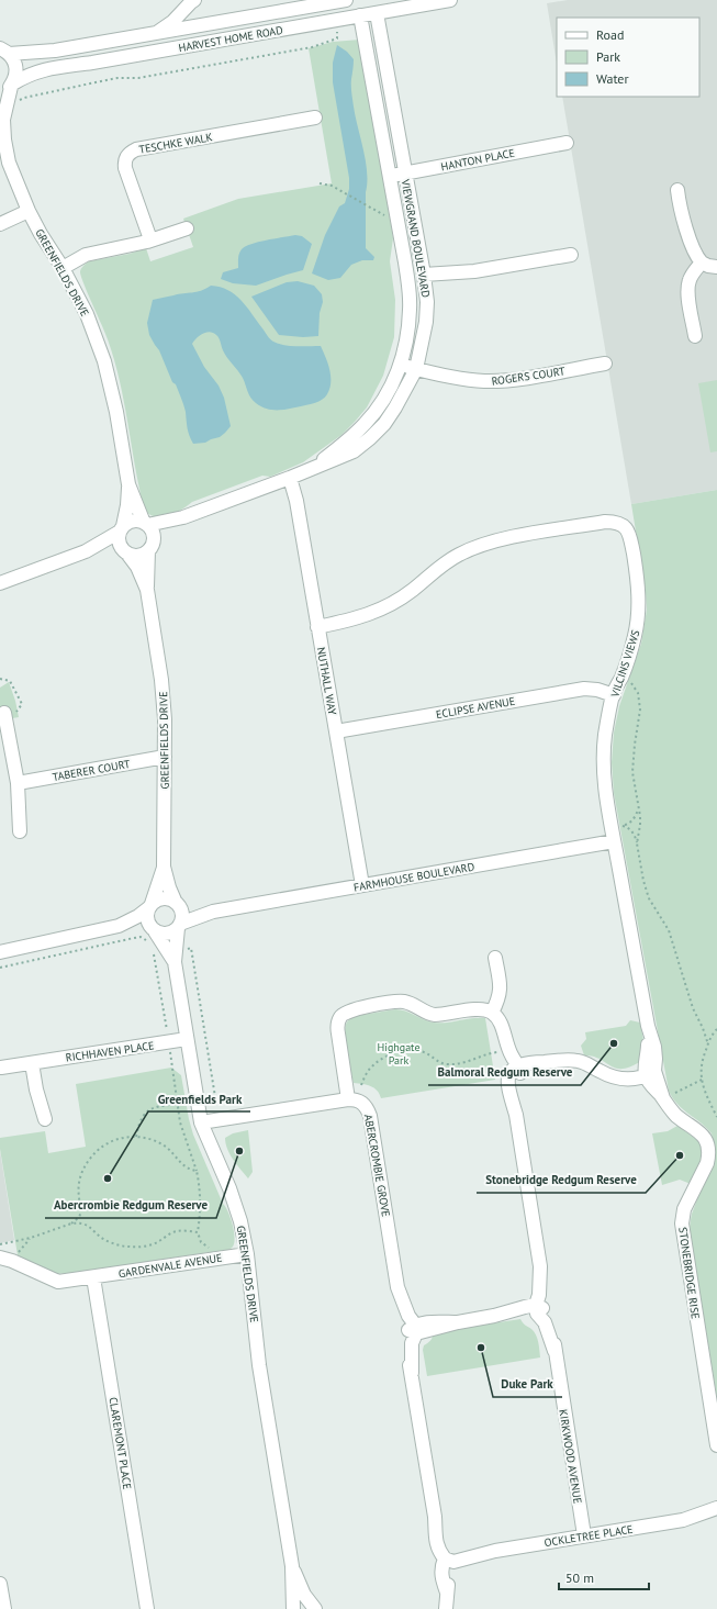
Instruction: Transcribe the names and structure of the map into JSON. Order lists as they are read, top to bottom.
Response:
{
  "streets": {
    "street": [
      "HARVEST HOME ROAD",
      "TESCHKE WALK",
      "HANTON PLACE",
      "VIEWGRAND BOULEVARD",
      "GREENFIELDS DRIVE",
      "ROGERS COURT",
      "VILCINS VIEWS",
      "NUTHALL WAY",
      "ECLIPSE AVENUE",
      "TABERER COURT",
      "FARMHOUSE BOULEVARD",
      "RICHHAVEN PLACE",
      "ABERCROMBIE GROVE",
      "GARDENVALE AVENUE",
      "STONEBRIDGE RISE",
      "CLAREMONT PLACE",
      "KIRKWOOD AVENUE",
      "OCKLETREE PLACE"
    ]
  },
  "crossings": [
    ["HARVEST HOME ROAD", "VIEWGRAND BOULEVARD"],
    ["HARVEST HOME ROAD", "GREENFIELDS DRIVE"],
    ["HANTON PLACE", "VIEWGRAND BOULEVARD"],
    ["VIEWGRAND BOULEVARD", "GREENFIELDS DRIVE"],
    ["VIEWGRAND BOULEVARD", "ROGERS COURT"],
    ["VIEWGRAND BOULEVARD", "NUTHALL WAY"],
    ["GREENFIELDS DRIVE", "TABERER COURT"],
    ["GREENFIELDS DRIVE", "FARMHOUSE BOULEVARD"],
    ["GREENFIELDS DRIVE", "RICHHAVEN PLACE"],
    ["GREENFIELDS DRIVE", "GARDENVALE AVENUE"],
    ["VILCINS VIEWS", "NUTHALL WAY"],
    ["VILCINS VIEWS", "ECLIPSE AVENUE"],
    ["VILCINS VIEWS", "FARMHOUSE BOULEVARD"],
    ["VILCINS VIEWS", "STONEBRIDGE RISE"],
    ["NUTHALL WAY", "ECLIPSE AVENUE"],
    ["NUTHALL WAY", "FARMHOUSE BOULEVARD"],
    ["GARDENVALE AVENUE", "CLAREMONT PLACE"],
    ["KIRKWOOD AVENUE", "OCKLETREE PLACE"]
  ],
  "parks": ["Highgate Park"],
  "places": [
    "Balmoral Redgum Reserve",
    "Abercrombie Redgum Reserve",
    "Stonebridge Redgum Reserve",
    "Greenfields Park",
    "Duke Park"
  ],
  "legend": ["Road", "Park", "Water"],
  "scale_bar": "50 m"
}
